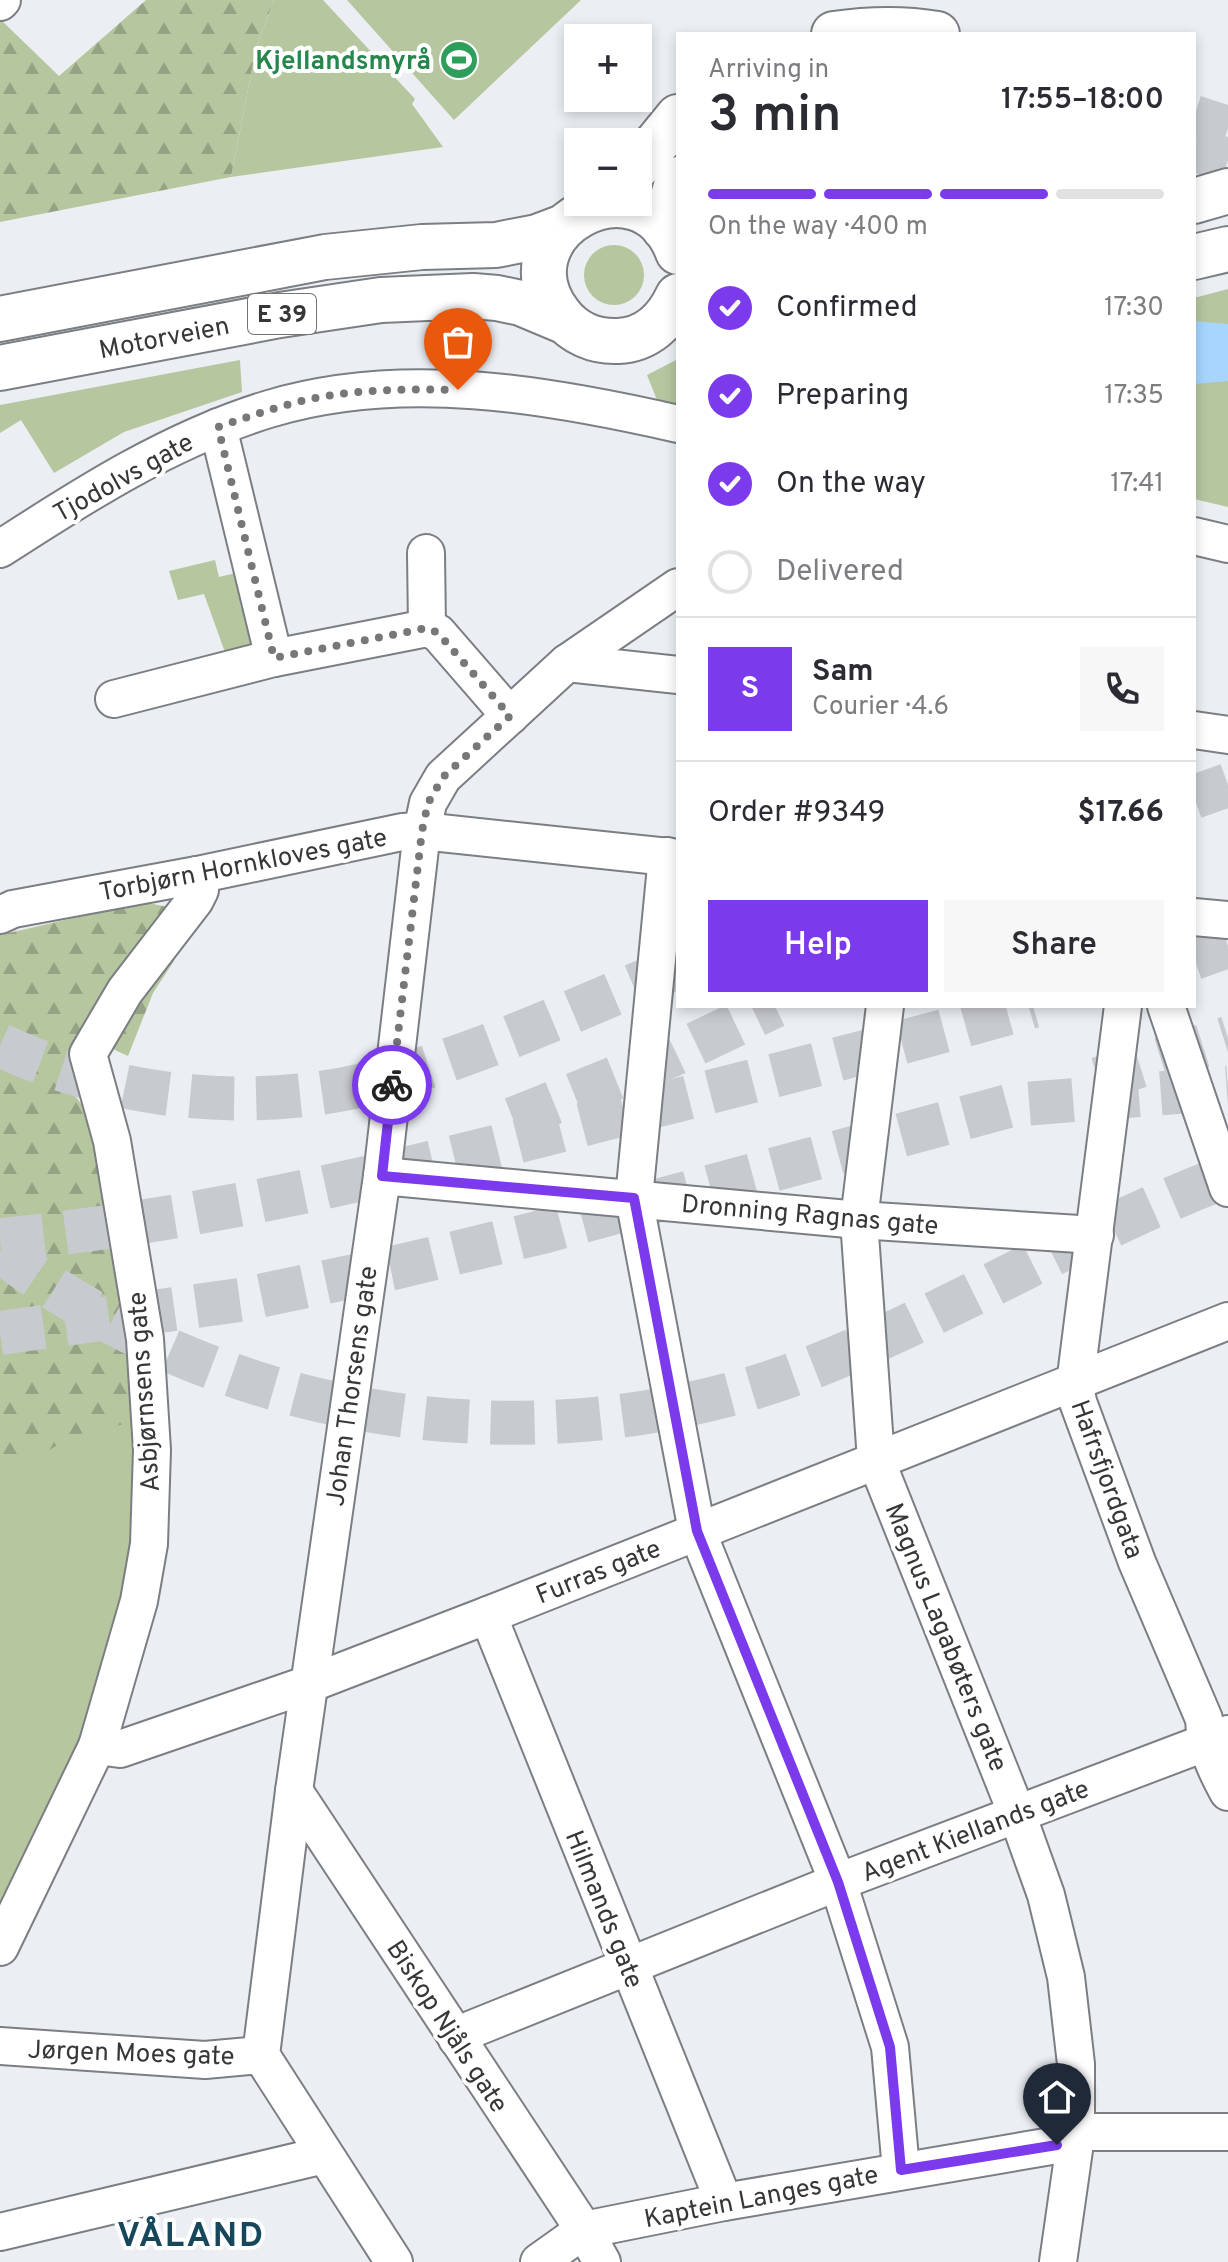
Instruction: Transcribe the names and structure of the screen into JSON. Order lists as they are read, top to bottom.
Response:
{
  "streets": {
    "highway": ["E 39", "Motorveien"],
    "street": [
      "Tjodolvs gate",
      "Torbjørn Hornkloves gate",
      "Dronning Ragnas gate",
      "Johan Thorsens gate",
      "Asbjørnsens gate",
      "Hafrsfjordgata",
      "Furras gate",
      "Magnus Lagabøters gate",
      "Agent Kiellands gate",
      "Hilmands gate",
      "Biskop Njåls gate",
      "Jørgen Moes gate",
      "Kaptein Langes gate"
    ]
  },
  "crossings": [
    ["E 39", "Motorveien"],
    ["Torbjørn Hornkloves gate", "Johan Thorsens gate"],
    ["Torbjørn Hornkloves gate", "Asbjørnsens gate"],
    ["Dronning Ragnas gate", "Johan Thorsens gate"],
    ["Dronning Ragnas gate", "Hafrsfjordgata"],
    ["Dronning Ragnas gate", "Magnus Lagabøters gate"],
    ["Johan Thorsens gate", "Furras gate"],
    ["Johan Thorsens gate", "Biskop Njåls gate"],
    ["Johan Thorsens gate", "Jørgen Moes gate"],
    ["Asbjørnsens gate", "Furras gate"],
    ["Hafrsfjordgata", "Furras gate"],
    ["Hafrsfjordgata", "Agent Kiellands gate"],
    ["Furras gate", "Magnus Lagabøters gate"],
    ["Furras gate", "Hilmands gate"],
    ["Magnus Lagabøters gate", "Agent Kiellands gate"],
    ["Magnus Lagabøters gate", "Kaptein Langes gate"],
    ["Agent Kiellands gate", "Hilmands gate"],
    ["Agent Kiellands gate", "Biskop Njåls gate"],
    ["Hilmands gate", "Kaptein Langes gate"],
    ["Biskop Njåls gate", "Kaptein Langes gate"]
  ],
  "districts": ["VÅLAND"],
  "places": {
    "sports": ["Kjellandsmyrå"]
  },
  "page": {
    "map_buttons": ["+", "−"],
    "heading": ["3 min", "Arriving in", "17:55–18:00"],
    "panel": [
      "Sam",
      "Courier · 4.6",
      "Order #9349",
      "$17.66"
    ],
    "bar": "On the way · 400 m",
    "list": [
      ["Confirmed", "17:30"],
      ["Preparing", "17:35"],
      ["On the way", "17:41"],
      "Delivered"
    ],
    "round": "S",
    "buttons": ["Help", "Share"]
  }
}
